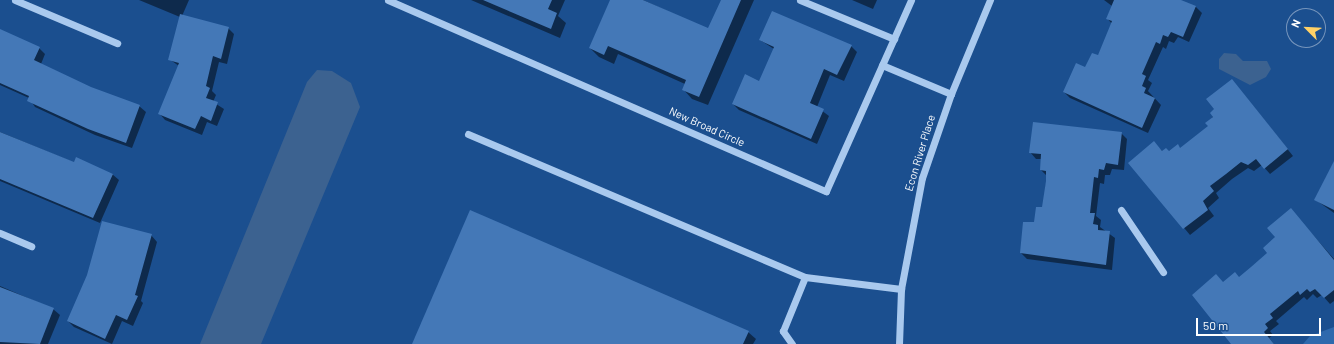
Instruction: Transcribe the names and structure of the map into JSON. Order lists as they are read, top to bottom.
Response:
{
  "streets": {
    "street": ["New Broad Circle", "Econ River Place"]
  },
  "scale_bar": "50 m",
  "north": "top left"
}
